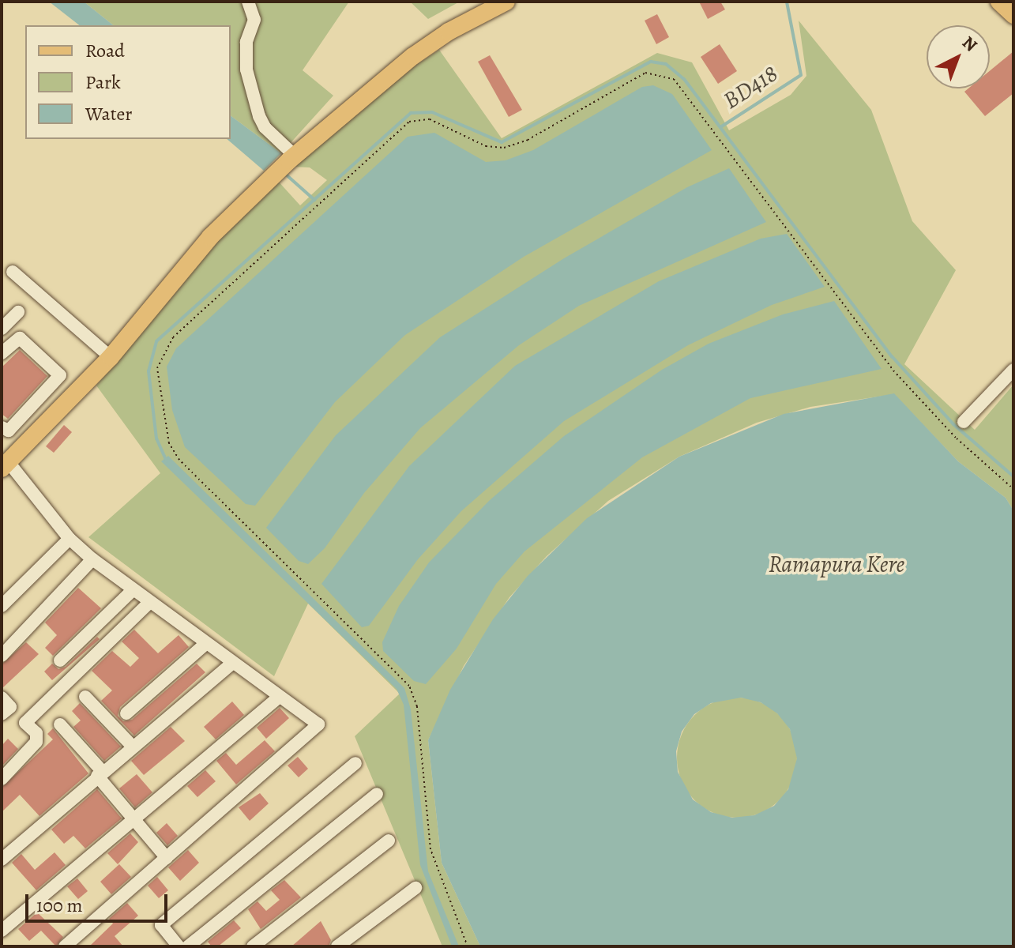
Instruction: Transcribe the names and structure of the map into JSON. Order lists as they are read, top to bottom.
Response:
{
  "water": ["BD418", "Ramapura Kere"],
  "legend": ["Road", "Park", "Water"],
  "scale_bar": "100 m",
  "north": "top right"
}
